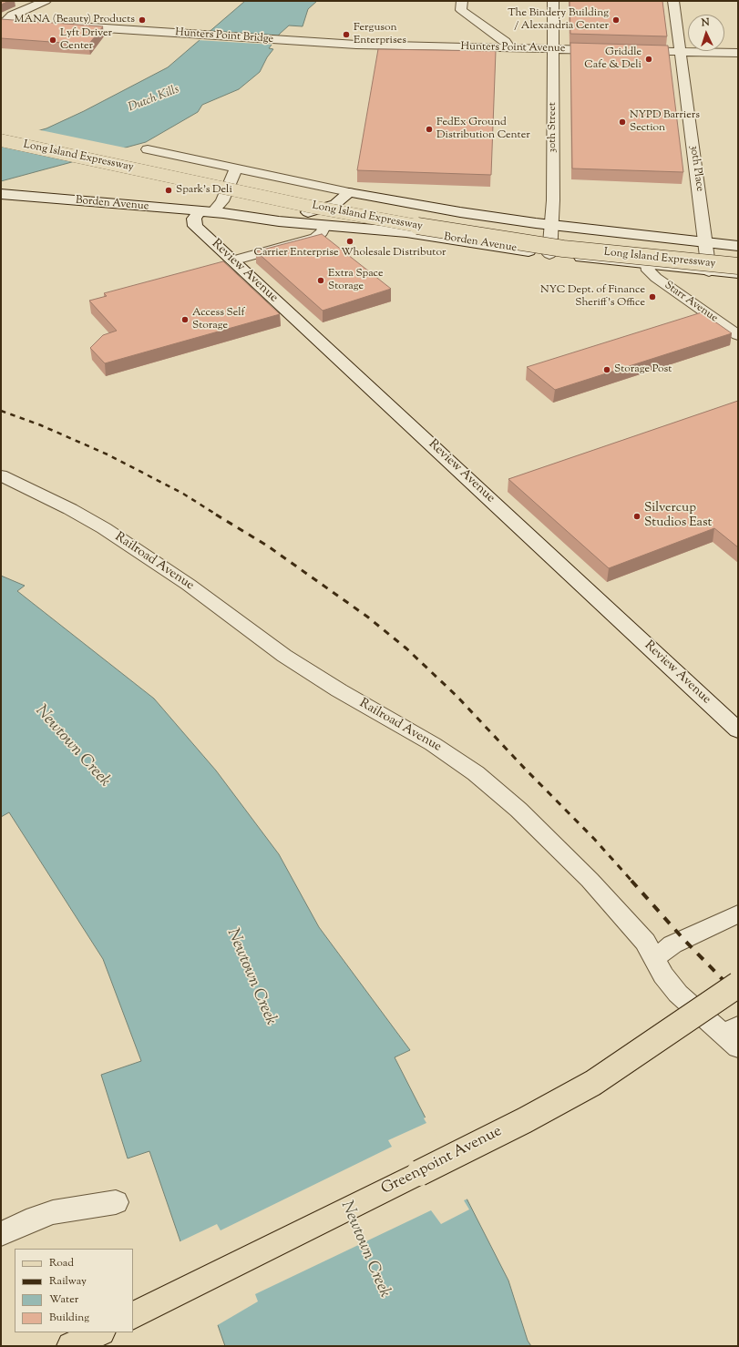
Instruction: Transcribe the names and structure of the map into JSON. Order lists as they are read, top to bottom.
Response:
{
  "streets": {
    "main road": [
      "Long Island Expressway",
      "Borden Avenue",
      "Review Avenue",
      "Greenpoint Avenue"
    ],
    "street": [
      "Hunters Point Bridge",
      "Hunters Point Avenue",
      "30th Street",
      "30th Place",
      "Starr Avenue",
      "Railroad Avenue"
    ]
  },
  "crossings": [
    ["Hunters Point Bridge", "Hunters Point Avenue"],
    ["Hunters Point Avenue", "30th Street"],
    ["30th Street", "Borden Avenue"],
    ["30th Place", "Borden Avenue"],
    ["Borden Avenue", "Review Avenue"],
    ["Borden Avenue", "Starr Avenue"]
  ],
  "water": ["Dutch Kills", "Newtown Creek"],
  "places": [
    "MANA (Beauty) Products",
    "The Bindery Building / Alexandria Center",
    "Ferguson Enterprises",
    "Lyft Driver Center",
    "Griddle Cafe & Deli",
    "NYPD Barriers Section",
    "FedEx Ground Distribution Center",
    "Spark's Deli",
    "Carrier Enterprise Wholesale Distributor",
    "Extra Space Storage",
    "NYC Dept. of Finance Sheriff's Office",
    "Access Self Storage",
    "Storage Post",
    "Silvercup Studios East"
  ],
  "legend": [
    "Road",
    "Railway",
    "Water",
    "Building"
  ],
  "north": "top"
}
